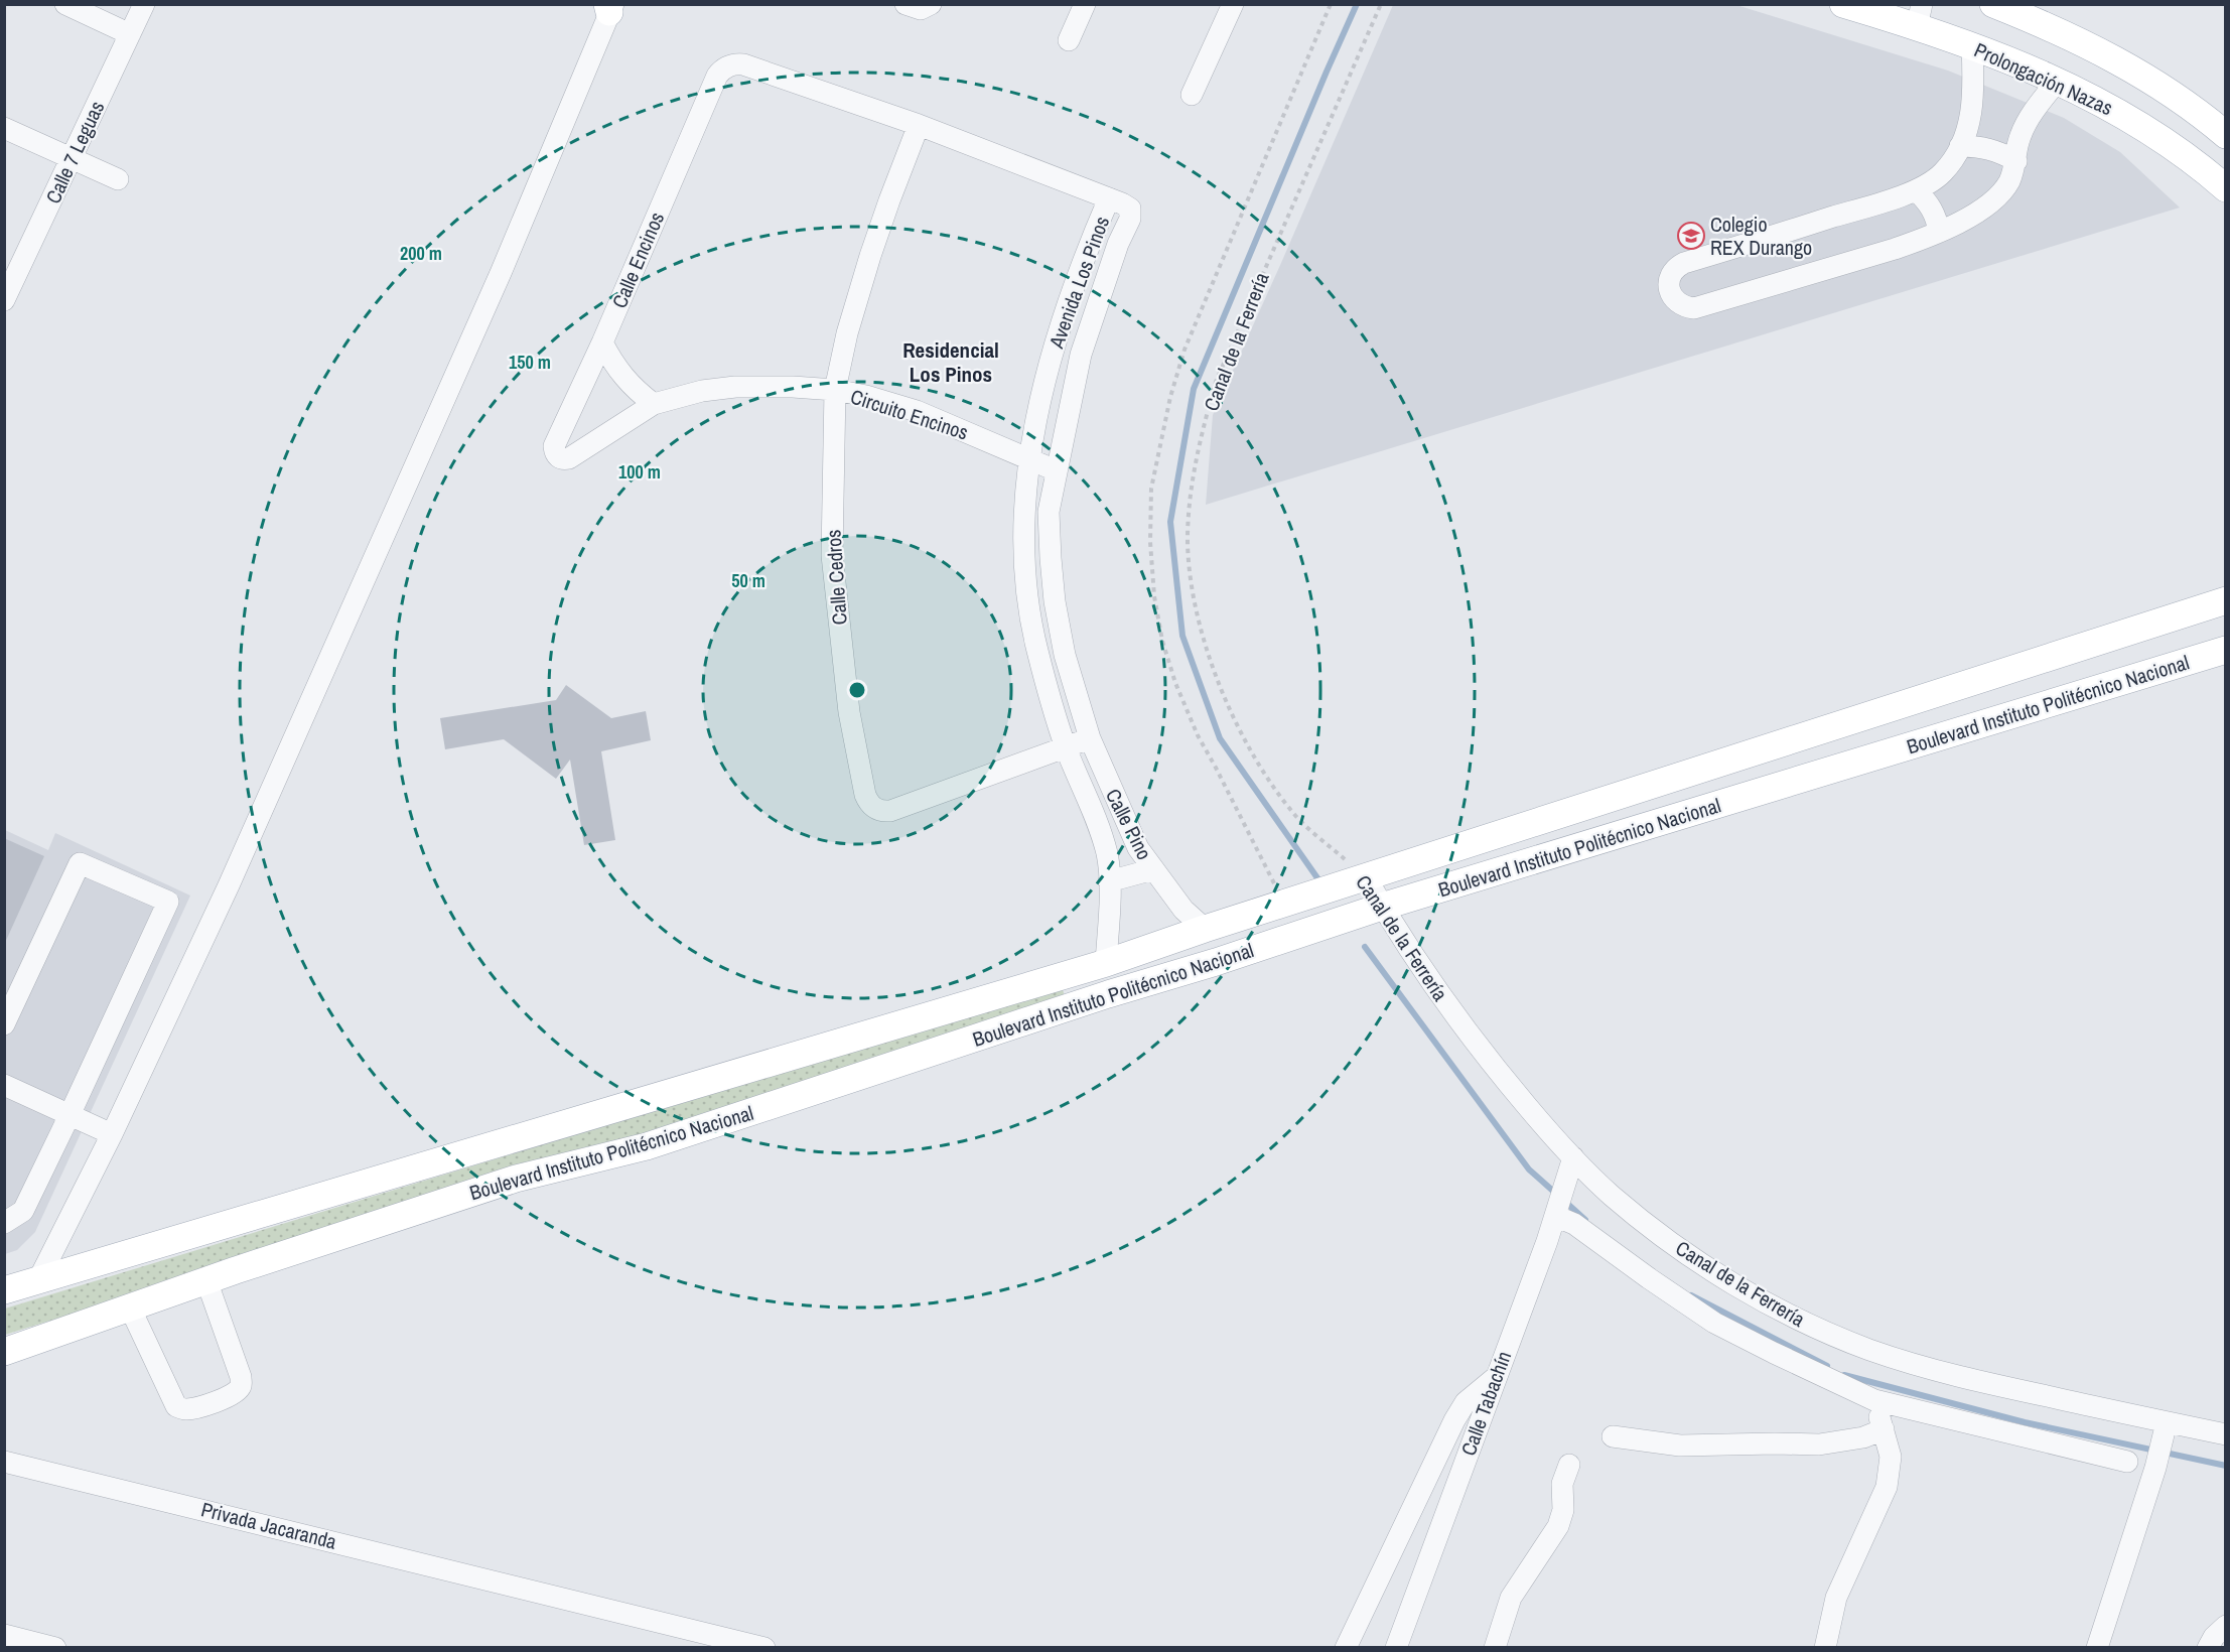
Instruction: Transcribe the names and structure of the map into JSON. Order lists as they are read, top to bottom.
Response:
{
  "streets": {
    "main road": ["Prolongación Nazas", "Boulevard Instituto Politécnico Nacional"],
    "street": [
      "Calle 7 Leguas",
      "Calle Encinos",
      "Avenida Los Pinos",
      "Canal de la Ferrería",
      "Circuito Encinos",
      "Calle Cedros",
      "Calle Pino",
      "Calle Tabachín",
      "Privada Jacaranda"
    ]
  },
  "crossings": [
    ["Calle Encinos", "Circuito Encinos"],
    ["Calle Encinos", "Calle Cedros"],
    ["Avenida Los Pinos", "Circuito Encinos"],
    ["Avenida Los Pinos", "Calle Cedros"],
    ["Avenida Los Pinos", "Calle Pino"],
    ["Canal de la Ferrería", "Boulevard Instituto Politécnico Nacional"],
    ["Canal de la Ferrería", "Calle Tabachín"],
    ["Circuito Encinos", "Calle Cedros"],
    ["Calle Cedros", "Calle Pino"],
    ["Boulevard Instituto Politécnico Nacional", "Calle Pino"]
  ],
  "districts": ["Residencial Los Pinos"],
  "places": {
    "school or university": ["Colegio REX Durango"]
  },
  "rings": [
    "200 m",
    "150 m",
    "100 m",
    "50 m"
  ]
}
